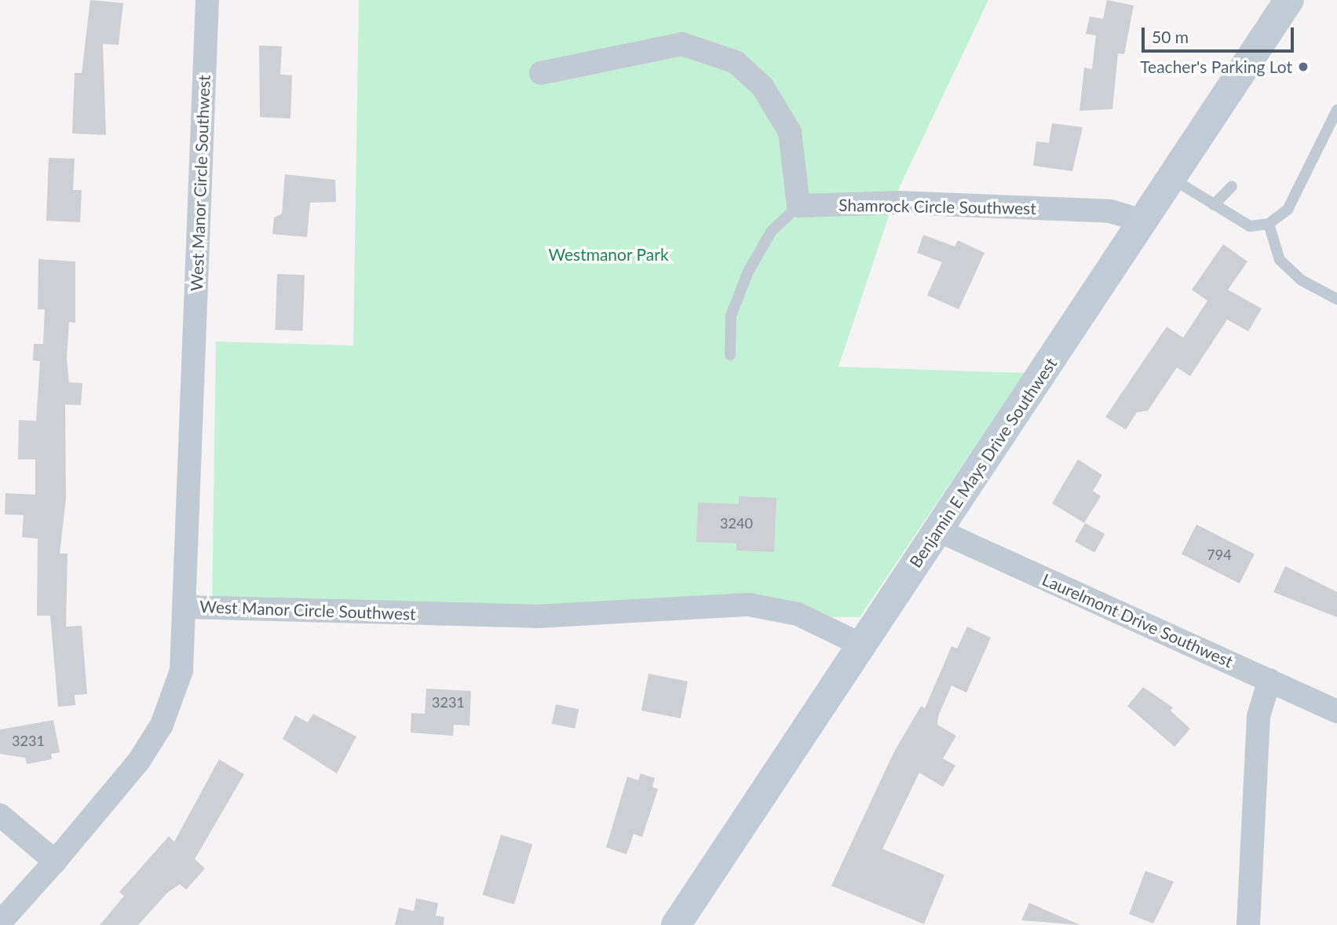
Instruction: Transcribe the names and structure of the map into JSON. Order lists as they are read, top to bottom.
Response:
{
  "streets": {
    "street": [
      "West Manor Circle Southwest",
      "Shamrock Circle Southwest",
      "Benjamin E Mays Drive Southwest",
      "Laurelmont Drive Southwest"
    ]
  },
  "crossings": [
    ["West Manor Circle Southwest", "Benjamin E Mays Drive Southwest"],
    ["Shamrock Circle Southwest", "Benjamin E Mays Drive Southwest"],
    ["Benjamin E Mays Drive Southwest", "Laurelmont Drive Southwest"]
  ],
  "parks": ["Westmanor Park"],
  "places": ["Teacher's Parking Lot"],
  "house_numbers": [
    "3240",
    "794",
    "3231",
    "3231"
  ],
  "scale_bar": "50 m"
}
